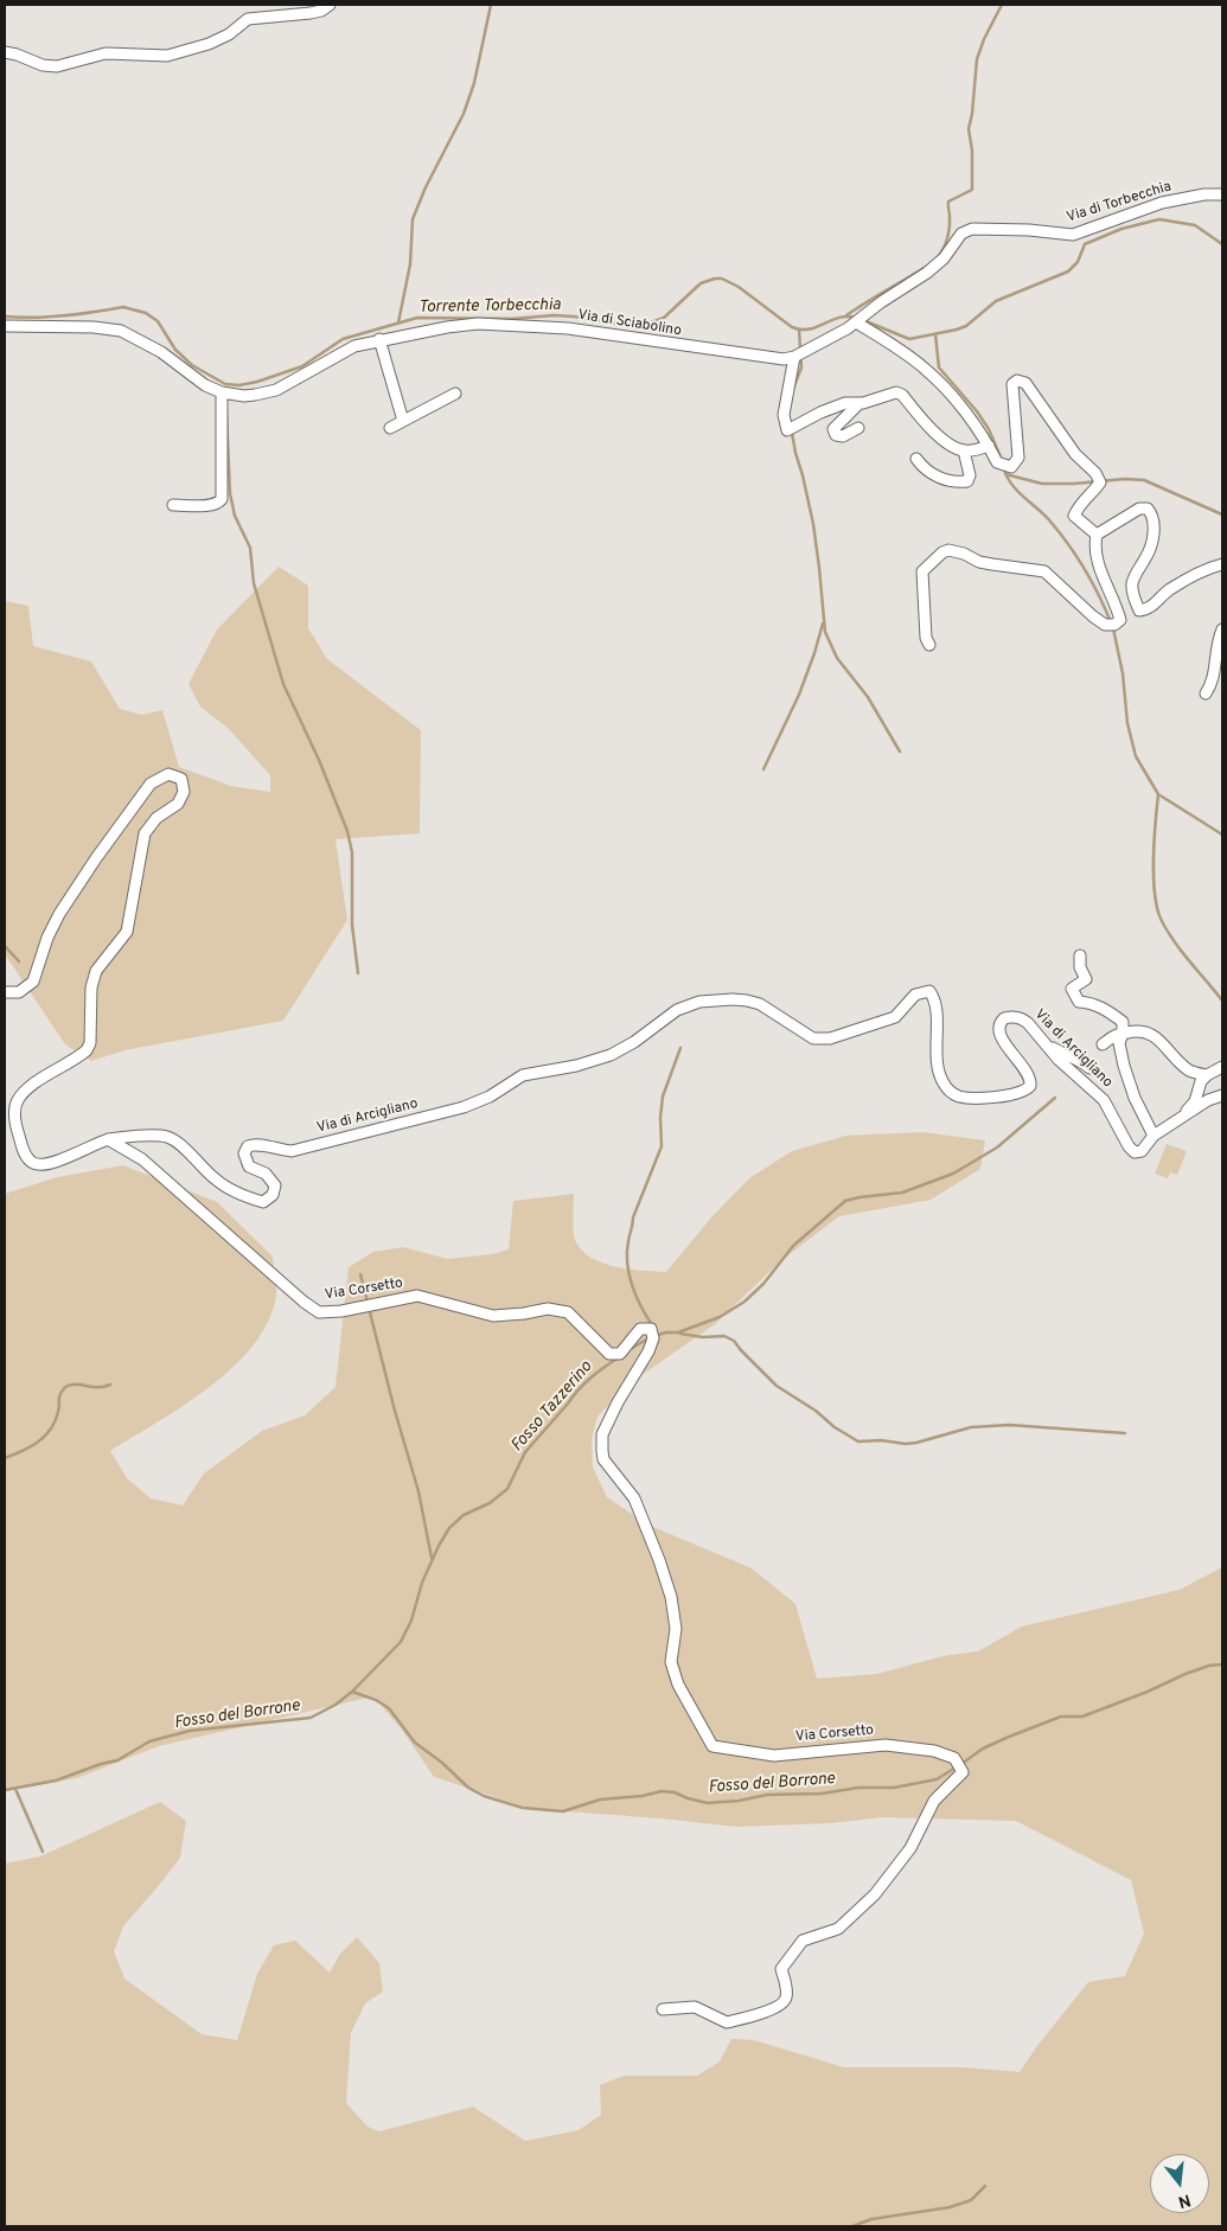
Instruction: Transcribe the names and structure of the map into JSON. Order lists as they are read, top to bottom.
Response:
{
  "streets": {
    "street": [
      "Via di Torbecchia",
      "Via di Sciabolino",
      "Via di Arcigliano",
      "Via Corsetto"
    ]
  },
  "crossings": [
    ["Via di Torbecchia", "Via di Sciabolino"],
    ["Via di Arcigliano", "Via Corsetto"]
  ],
  "water": ["Torrente Torbecchia", "Fosso Tazzerino", "Fosso del Borrone"],
  "north": "bottom"
}
